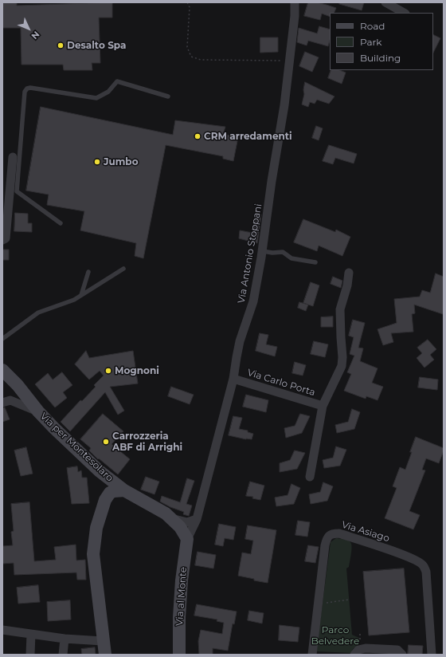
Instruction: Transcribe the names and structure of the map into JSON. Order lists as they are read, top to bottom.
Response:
{
  "streets": {
    "main road": ["Via per Montesolaro", "Via al Monte"],
    "street": ["Via Antonio Stoppani", "Via Carlo Porta", "Via Asiago"]
  },
  "crossings": [
    ["Via Antonio Stoppani", "Via Carlo Porta"],
    ["Via Antonio Stoppani", "Via per Montesolaro"],
    ["Via Antonio Stoppani", "Via al Monte"],
    ["Via per Montesolaro", "Via al Monte"]
  ],
  "parks": ["Parco Belvedere"],
  "places": [
    "Desalto Spa",
    "CRM arredamenti",
    "Jumbo",
    "Mognoni",
    "Carrozzeria ABF di Arrighi"
  ],
  "legend": ["Road", "Park", "Building"],
  "north": "bottom right"
}
